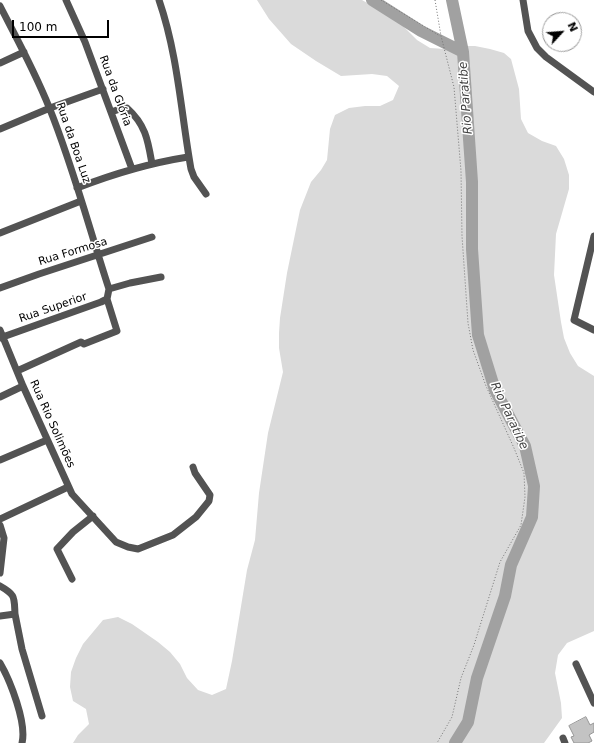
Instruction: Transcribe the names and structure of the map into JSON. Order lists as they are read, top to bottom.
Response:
{
  "streets": {
    "street": [
      "Rua da Glória",
      "Rua da Boa Luz",
      "Rua Formosa",
      "Rua Superior",
      "Rua Rio Solimões"
    ]
  },
  "crossings": [
    ["Rua da Boa Luz", "Rua Formosa"],
    ["Rua da Boa Luz", "Rua Superior"],
    ["Rua da Boa Luz", "Rua Rio Solimões"],
    ["Rua Superior", "Rua Rio Solimões"]
  ],
  "water": ["Rio Paratibe"],
  "scale_bar": "100 m",
  "north": "top right"
}
